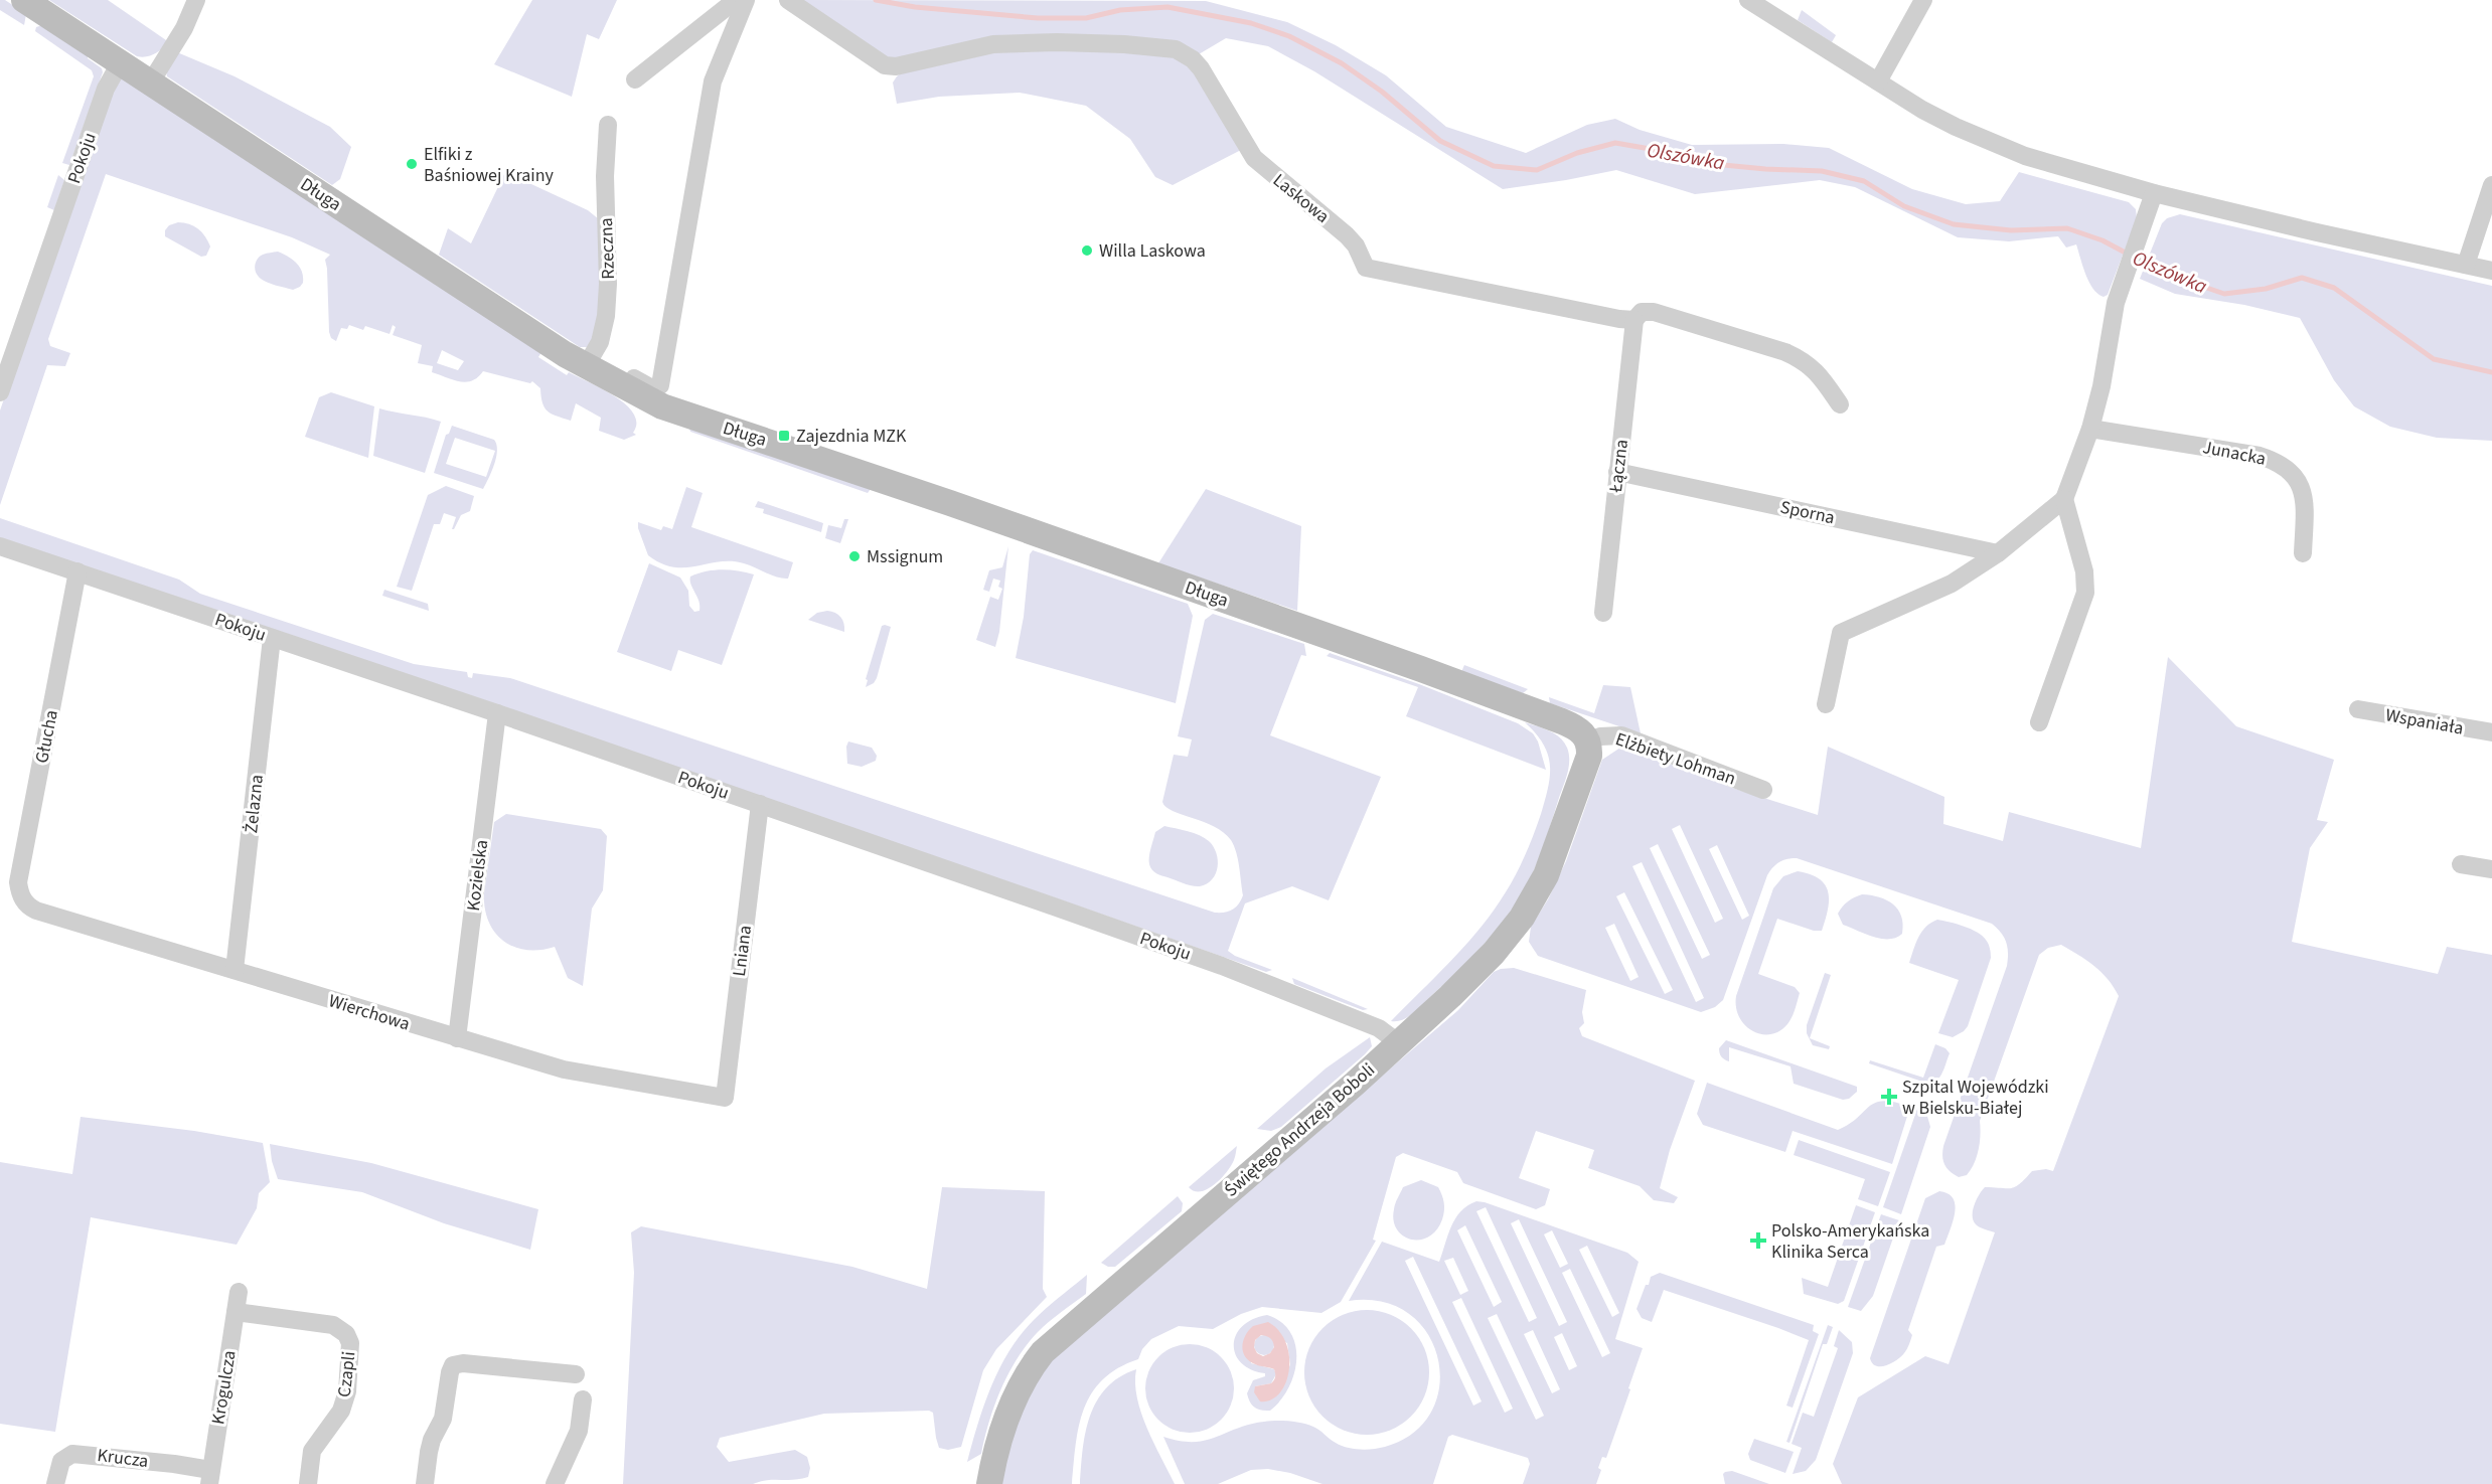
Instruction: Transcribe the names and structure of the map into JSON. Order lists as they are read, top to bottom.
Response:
{
  "streets": {
    "street": [
      "Pokoju",
      "Długa",
      "Laskowa",
      "Rzeczna",
      "Junacka",
      "Łączna",
      "Sporna",
      "Wspaniała",
      "Głucha",
      "Elżbiety Lohman",
      "Żelazna",
      "Kozielska",
      "Lniana",
      "Wierchowa",
      "Świętego Andrzeja Boboli",
      "Czapli",
      "Krogulcza",
      "Krucza"
    ]
  },
  "crossings": [
    ["Pokoju", "Długa"],
    ["Pokoju", "Głucha"],
    ["Pokoju", "Żelazna"],
    ["Pokoju", "Kozielska"],
    ["Pokoju", "Lniana"],
    ["Pokoju", "Świętego Andrzeja Boboli"],
    ["Długa", "Rzeczna"],
    ["Długa", "Elżbiety Lohman"],
    ["Długa", "Świętego Andrzeja Boboli"],
    ["Laskowa", "Łączna"],
    ["Łączna", "Sporna"],
    ["Głucha", "Wierchowa"],
    ["Elżbiety Lohman", "Świętego Andrzeja Boboli"],
    ["Żelazna", "Wierchowa"],
    ["Kozielska", "Wierchowa"],
    ["Lniana", "Wierchowa"],
    ["Czapli", "Krogulcza"],
    ["Krogulcza", "Krucza"]
  ],
  "water": ["Olszówka"],
  "places": {
    "other": ["Elfiki z Baśniowej Krainy", "Willa Laskowa", "Mssignum"],
    "transit": ["Zajezdnia MZK"],
    "health": ["Szpital Wojewódzki w Bielsku-Białej", "Polsko-Amerykańska Klinika Serca"]
  }
}
